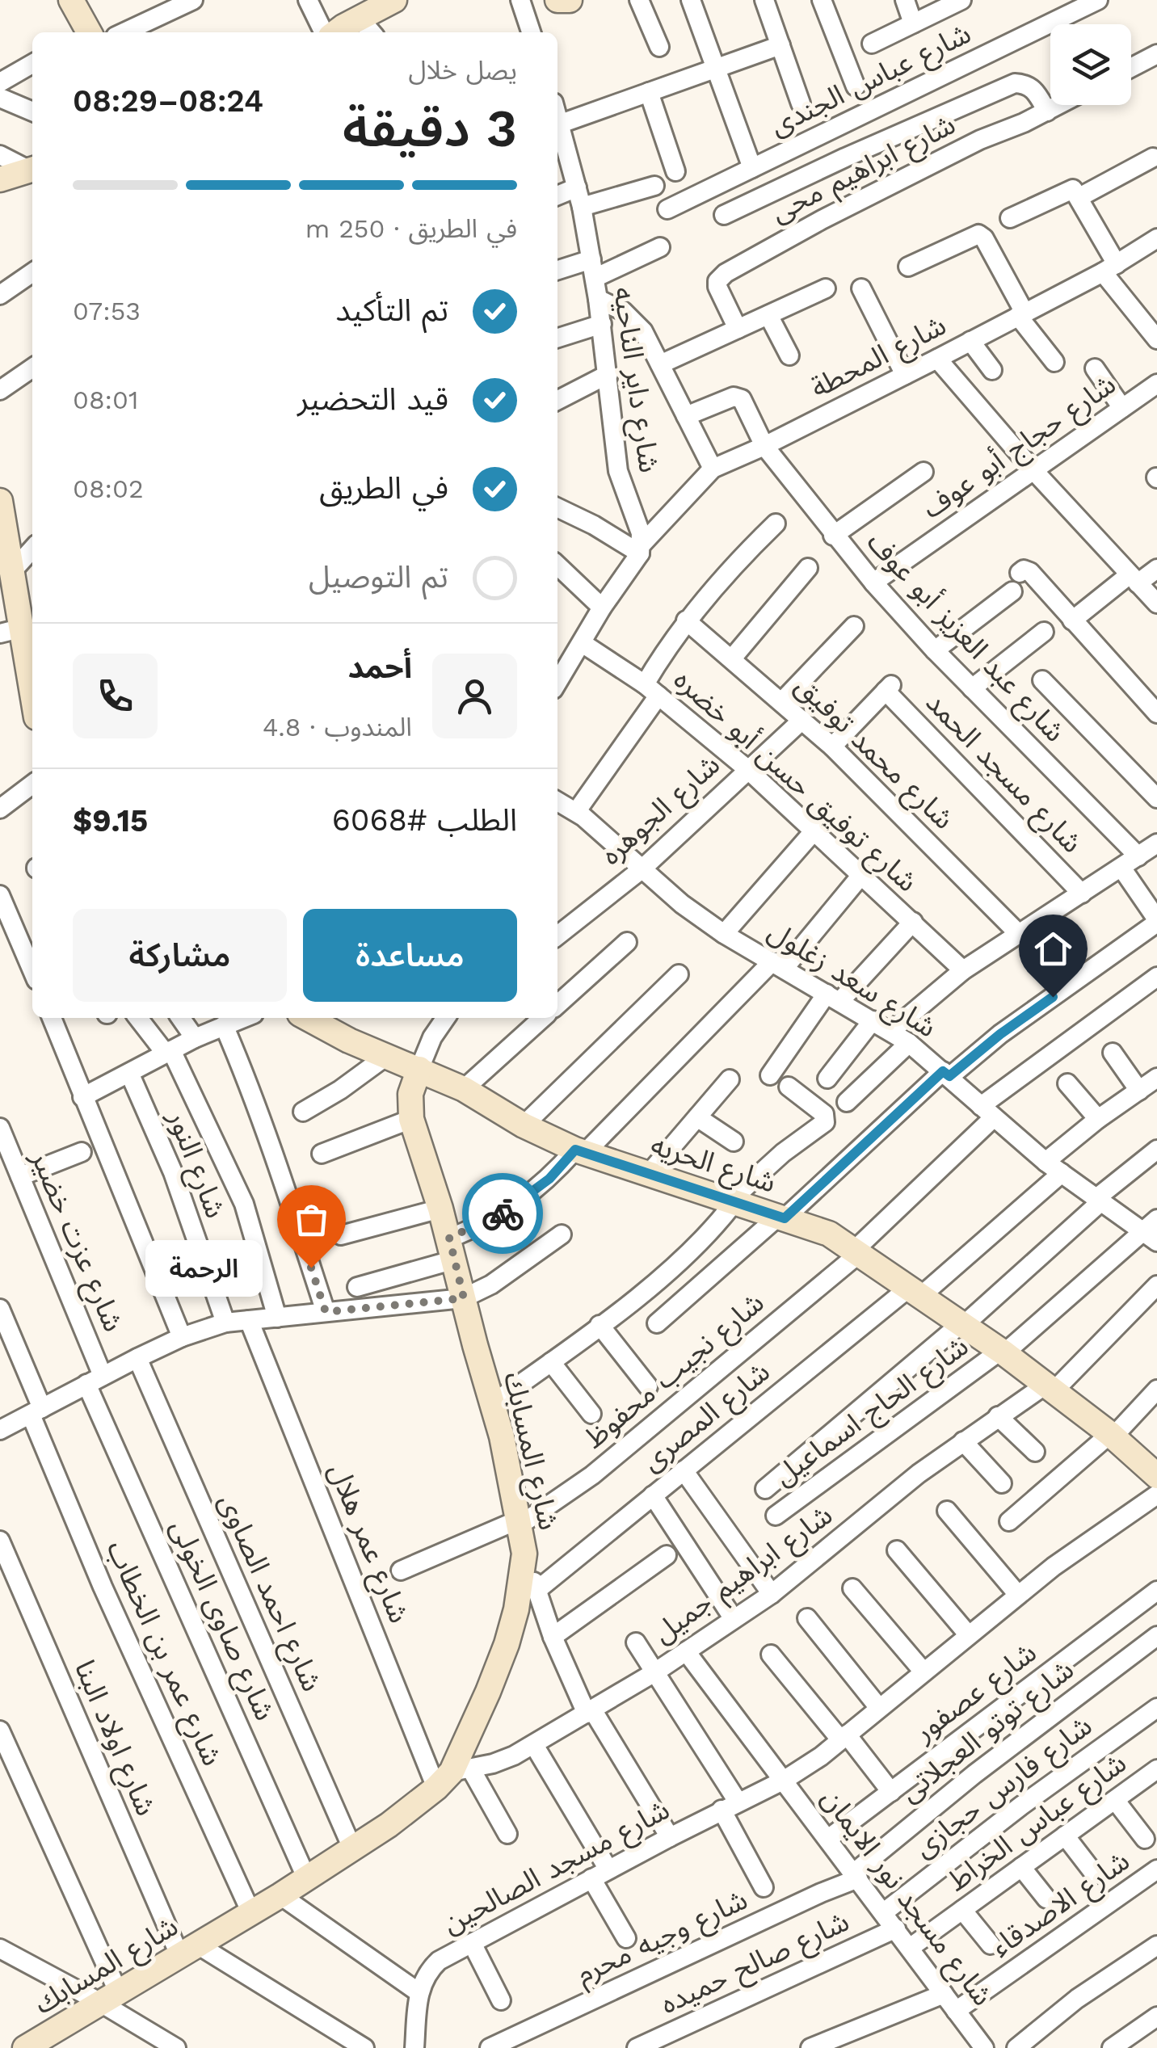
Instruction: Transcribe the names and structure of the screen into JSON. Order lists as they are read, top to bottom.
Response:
{
  "streets": {
    "street": [
      "شارع عباس الجندى",
      "شارع ابراهيم محى",
      "شارع المحطة",
      "شارع داير الناحيه",
      "شارع حجاج أبو عوف",
      "شارع عبد العزيز أبو عوف",
      "شارع محمد توفيق",
      "شارع مسجد الحمد",
      "شارع توفيق حسن أبو خضره",
      "شارع الجوهره",
      "شارع سعد زغلول",
      "شارع الحريه",
      "شارع النور",
      "شارع عزت خضير",
      "شارع نجيب محفوظ",
      "شارع الحاج اسماعيل",
      "شارع المصرى",
      "شارع المسابك",
      "شارع عمر هلال",
      "شارع ابراهيم جميل",
      "شارع احمد الصاوى",
      "شارع صاوى الخولى",
      "شارع عمر بن الخطاب",
      "شارع عصفور",
      "شارع توتو العجلاتى",
      "شارع اولاد البنا",
      "شارع فارس حجازى",
      "شارع عباس الخراط",
      "شارع مسجد الصالحين",
      "شارع مسجد نور الايمان",
      "شارع الاصدقاء",
      "شارع وجيه محرم",
      "شارع صالح حميده"
    ]
  },
  "crossings": [
    ["شارع المحطة", "شارع داير الناحيه"],
    ["شارع المحطة", "شارع عبد العزيز أبو عوف"],
    ["شارع حجاج أبو عوف", "شارع عبد العزيز أبو عوف"],
    ["شارع محمد توفيق", "شارع مسجد الحمد"],
    ["شارع محمد توفيق", "شارع الجوهره"],
    ["شارع توفيق حسن أبو خضره", "شارع الجوهره"],
    ["شارع الجوهره", "شارع سعد زغلول"],
    ["شارع سعد زغلول", "شارع نجيب محفوظ"],
    ["شارع سعد زغلول", "شارع الحاج اسماعيل"],
    ["شارع سعد زغلول", "شارع المصرى"],
    ["شارع الحريه", "شارع نجيب محفوظ"],
    ["شارع الحريه", "شارع الحاج اسماعيل"],
    ["شارع الحريه", "شارع المصرى"],
    ["شارع الحريه", "شارع المسابك"],
    ["شارع الحريه", "شارع ابراهيم جميل"],
    ["شارع عزت خضير", "شارع صاوى الخولى"],
    ["شارع نجيب محفوظ", "شارع المسابك"],
    ["شارع المسابك", "شارع عمر هلال"],
    ["شارع المسابك", "شارع ابراهيم جميل"],
    ["شارع المسابك", "شارع احمد الصاوى"],
    ["شارع المسابك", "شارع صاوى الخولى"],
    ["شارع المسابك", "شارع عمر بن الخطاب"],
    ["شارع المسابك", "شارع اولاد البنا"],
    ["شارع عمر هلال", "شارع ابراهيم جميل"],
    ["شارع عصفور", "شارع مسجد نور الايمان"],
    ["شارع توتو العجلاتى", "شارع مسجد نور الايمان"],
    ["شارع توتو العجلاتى", "شارع وجيه محرم"],
    ["شارع فارس حجازى", "شارع مسجد نور الايمان"],
    ["شارع عباس الخراط", "شارع مسجد نور الايمان"],
    ["شارع مسجد الصالحين", "شارع مسجد نور الايمان"],
    ["شارع مسجد نور الايمان", "شارع الاصدقاء"],
    ["شارع مسجد نور الايمان", "شارع وجيه محرم"],
    ["شارع مسجد نور الايمان", "شارع صالح حميده"]
  ],
  "places": ["الرحمة"],
  "page": {
    "heading": ["3 دقيقة", "يصل خلال", "08:24–08:29"],
    "panel": [
      "أحمد",
      "المندوب · 4.8",
      "الطلب #6068",
      "$9.15"
    ],
    "bar": "في الطريق · 250 m",
    "list": [
      ["تم التأكيد", "07:53"],
      ["قيد التحضير", "08:01"],
      ["في الطريق", "08:02"],
      "تم التوصيل"
    ],
    "buttons": ["مساعدة", "مشاركة"],
    "bubble": "الرحمة"
  }
}
